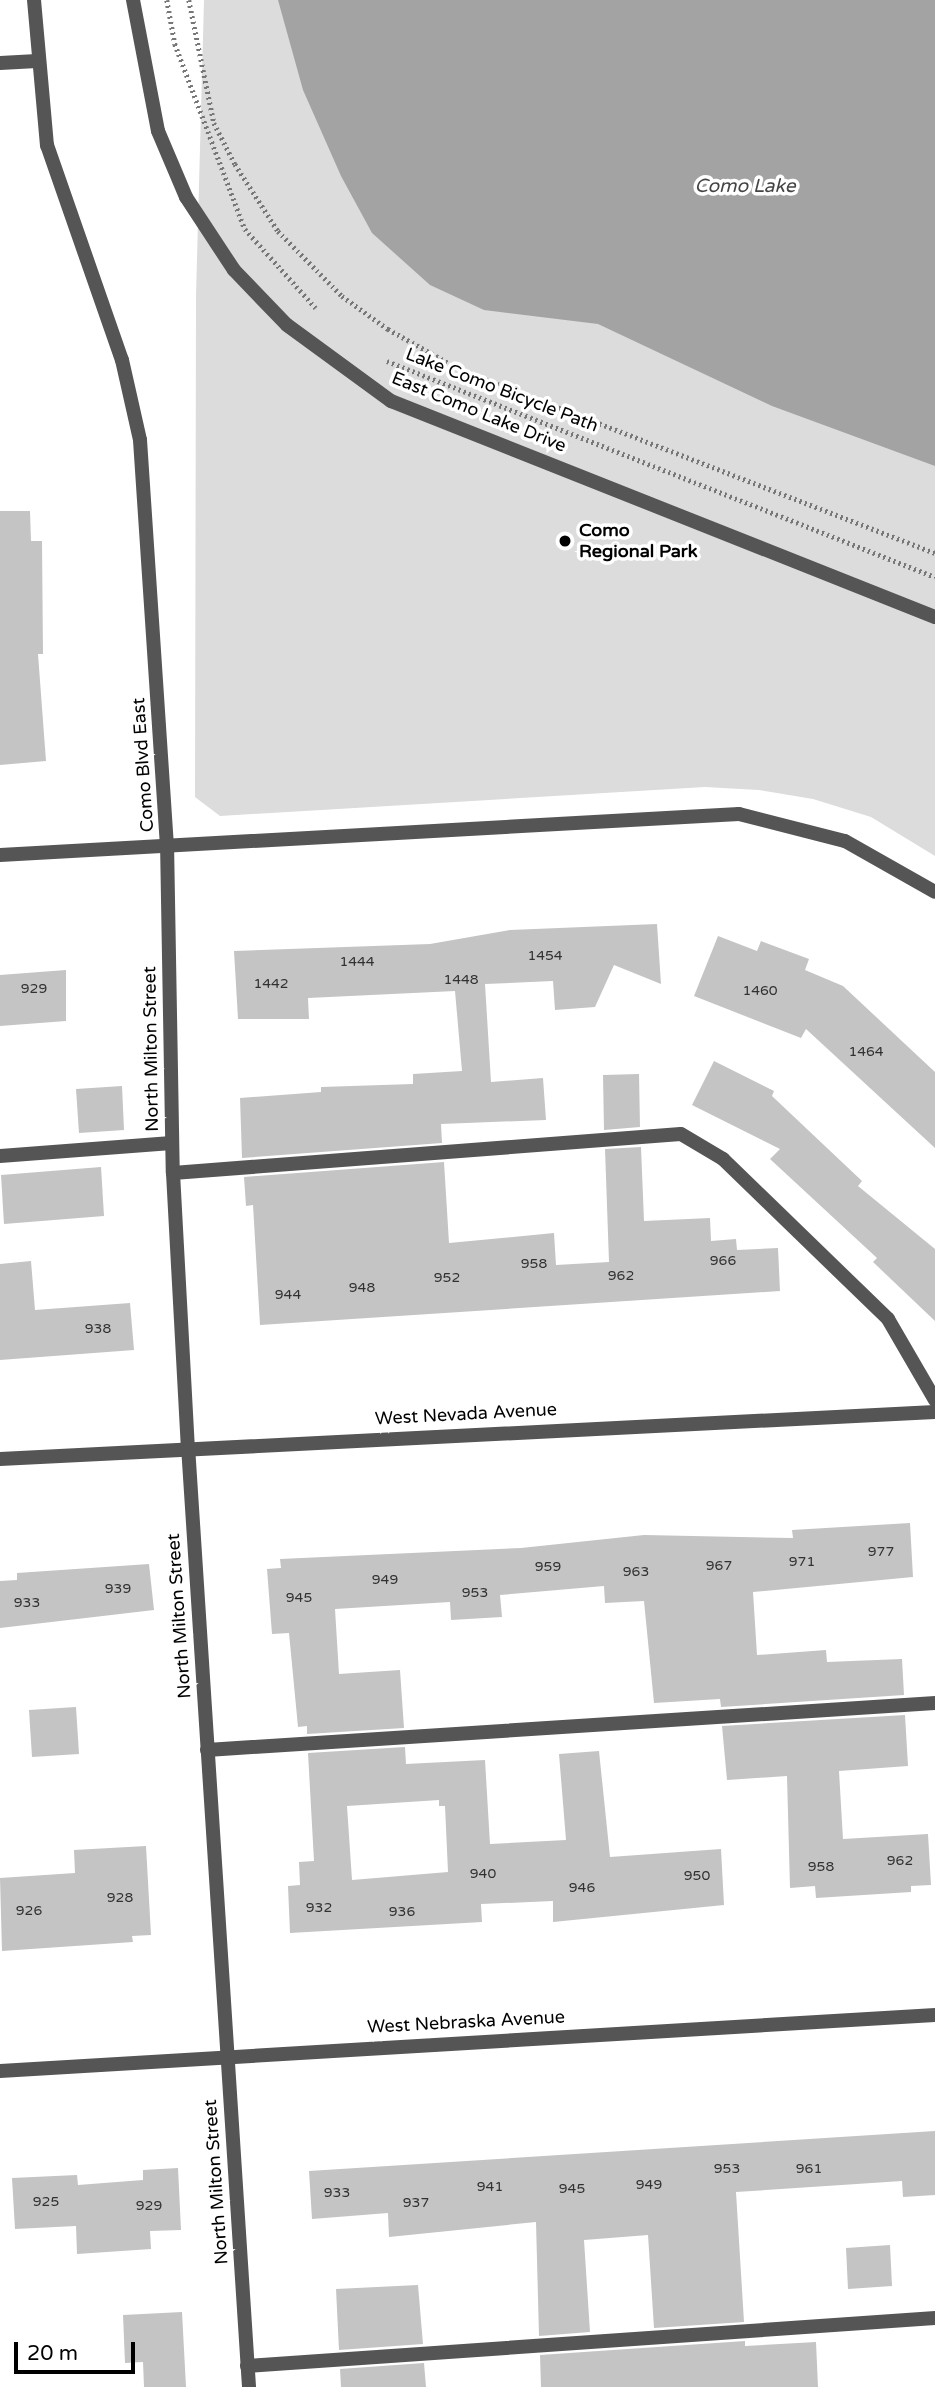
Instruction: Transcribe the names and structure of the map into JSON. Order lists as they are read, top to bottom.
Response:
{
  "streets": {
    "street": [
      "East Como Lake Drive",
      "Como Blvd East",
      "North Milton Street",
      "West Nevada Avenue",
      "West Nebraska Avenue"
    ],
    "path": ["Lake Como Bicycle Path"]
  },
  "crossings": [
    ["Como Blvd East", "North Milton Street"],
    ["North Milton Street", "West Nevada Avenue"],
    ["North Milton Street", "West Nebraska Avenue"]
  ],
  "water": ["Como Lake"],
  "places": ["Como Regional Park"],
  "house_numbers": [
    "1454",
    "1444",
    "1448",
    "1442",
    "929",
    "1460",
    "1464",
    "966",
    "958",
    "962",
    "952",
    "948",
    "944",
    "938",
    "977",
    "971",
    "967",
    "959",
    "963",
    "949",
    "939",
    "953",
    "945",
    "933",
    "962",
    "958",
    "940",
    "950",
    "946",
    "928",
    "932",
    "926",
    "936",
    "953",
    "961",
    "949",
    "941",
    "945",
    "933",
    "925",
    "937",
    "929"
  ],
  "scale_bar": "20 m"
}
